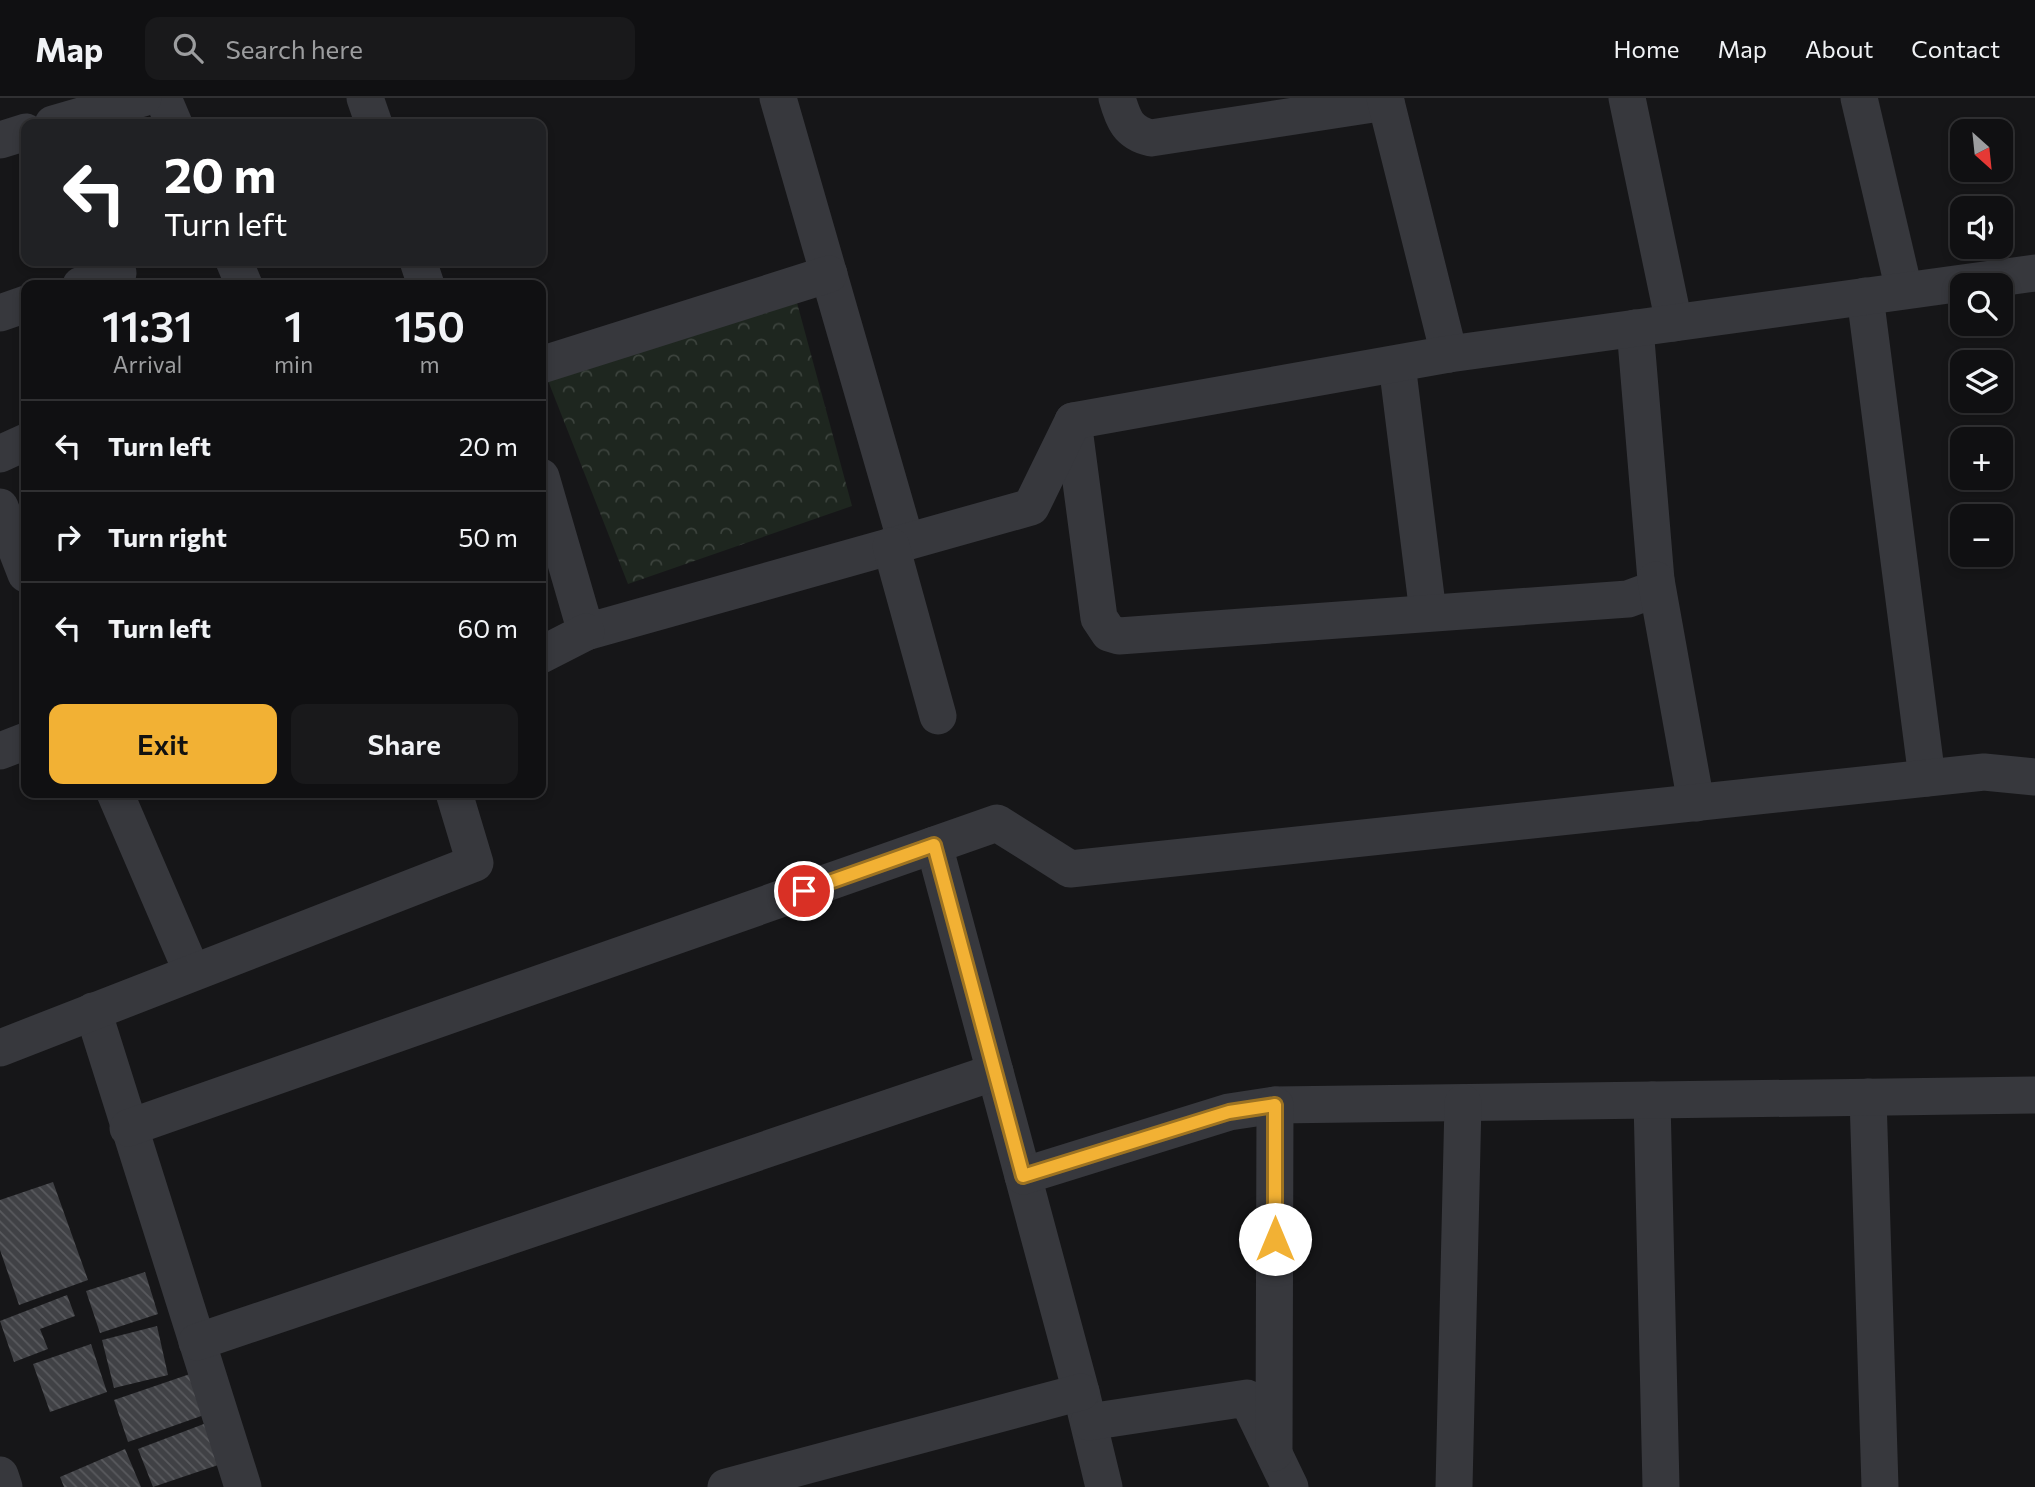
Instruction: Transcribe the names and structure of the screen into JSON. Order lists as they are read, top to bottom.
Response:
{
  "north": "bottom right",
  "page": {
    "header": "Map",
    "search": "Search here",
    "nav": [
      "Home",
      "Map",
      "About",
      "Contact"
    ],
    "map_buttons": ["+", "−"],
    "turn": ["20 m", "Turn left"],
    "eta": [
      "11:31",
      "Arrival",
      "1",
      "min",
      "150",
      "m"
    ],
    "list": [
      {
        "name": "Turn left",
        "value": "20 m"
      },
      {
        "name": "Turn right",
        "value": "50 m"
      },
      {
        "name": "Turn left",
        "value": "60 m"
      }
    ],
    "buttons": ["Exit", "Share"]
  }
}
